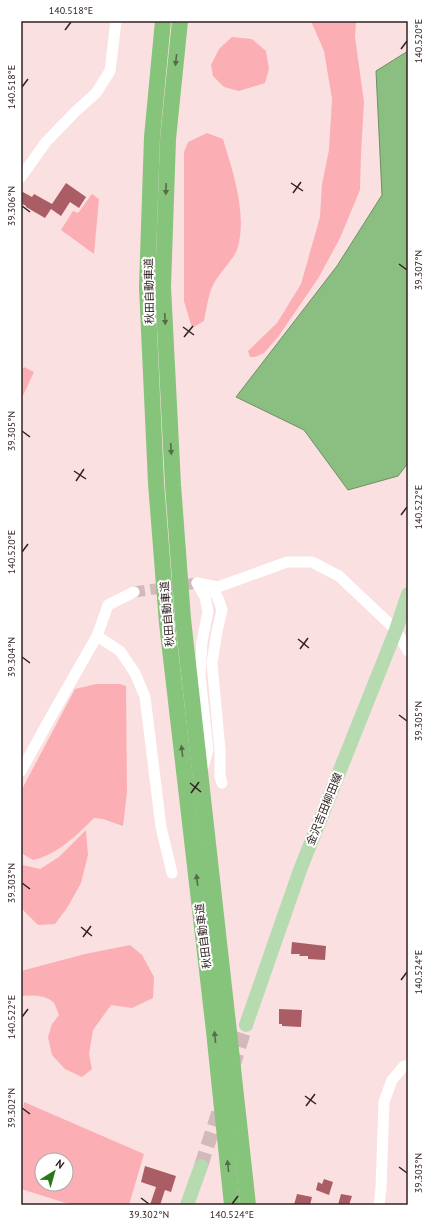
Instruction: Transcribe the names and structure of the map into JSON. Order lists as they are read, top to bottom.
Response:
{
  "streets": {
    "highway": ["秋田自動車道"],
    "main road": ["金沢吉田柳田線"]
  },
  "north": "top right",
  "coordinates": [
    "140.518°E",
    "140.520°E",
    "39.306°N",
    "39.307°N",
    "39.305°N",
    "140.522°E",
    "39.304°N",
    "39.303°N",
    "140.524°E",
    "39.302°N"
  ]
}
